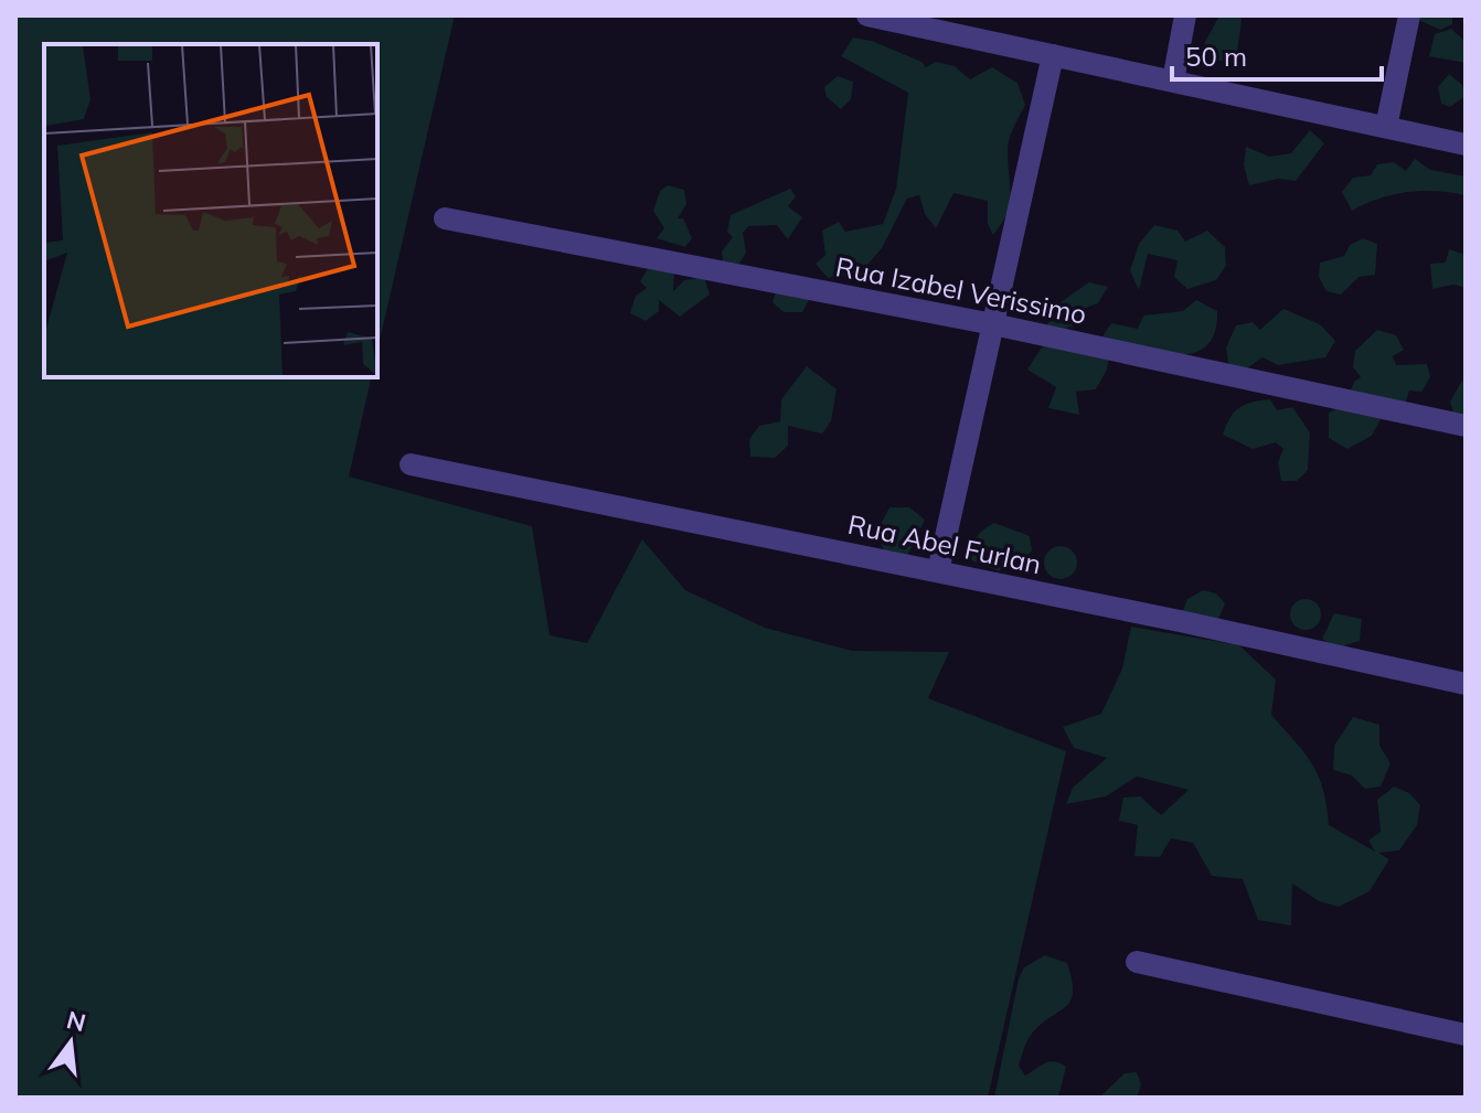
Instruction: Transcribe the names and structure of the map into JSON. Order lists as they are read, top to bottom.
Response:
{
  "streets": {
    "street": ["Rua Izabel Verissimo", "Rua Abel Furlan"]
  },
  "scale_bar": "50 m",
  "north": "top"
}
